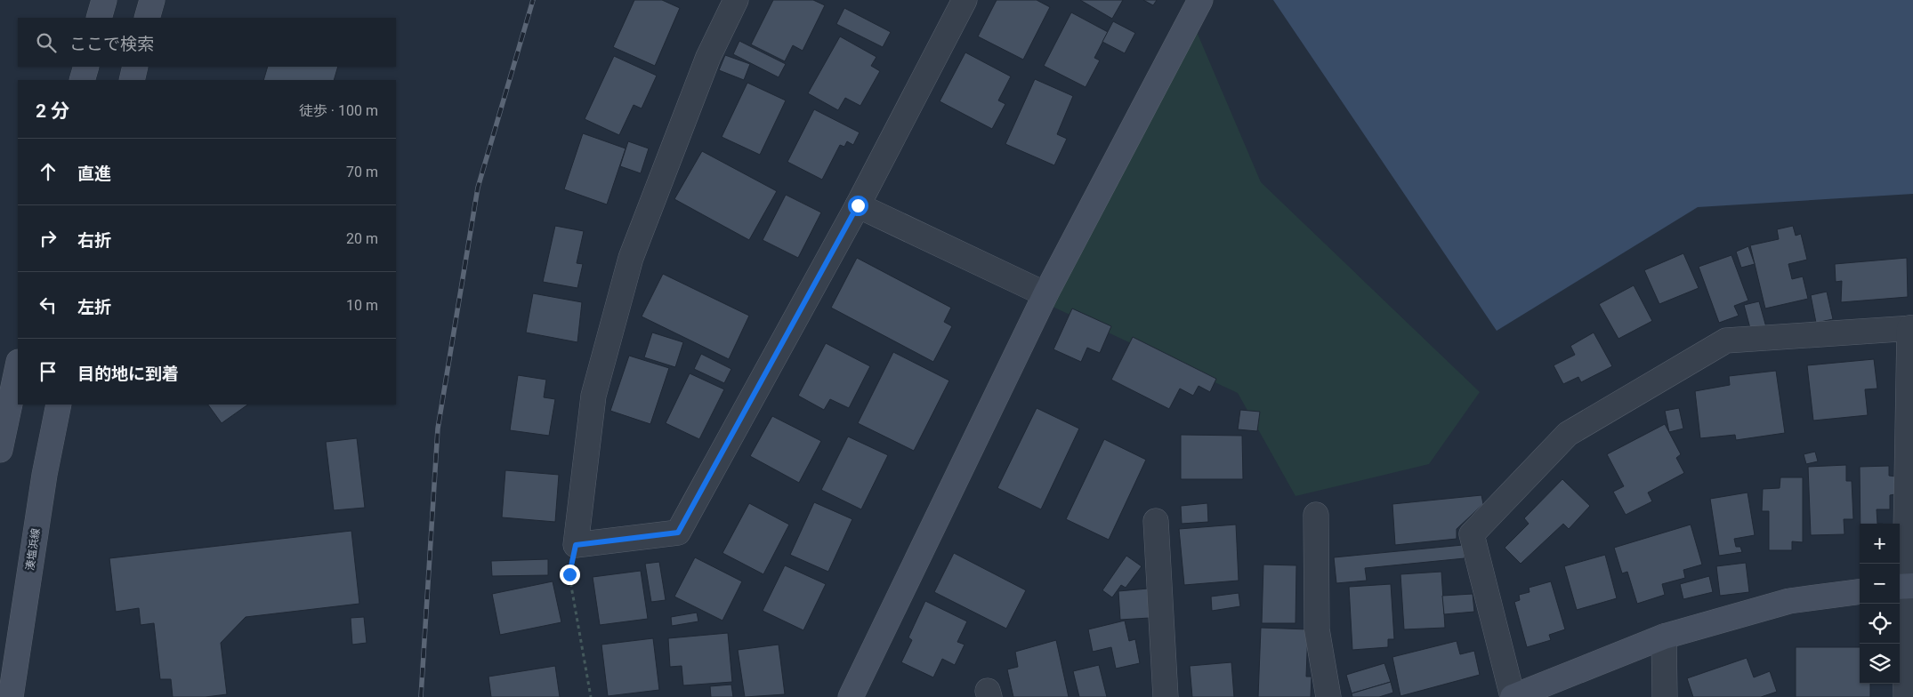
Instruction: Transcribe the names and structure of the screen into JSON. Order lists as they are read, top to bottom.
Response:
{
  "streets": {
    "street": ["湊塩浜線"]
  },
  "page": {
    "search": "ここで検索",
    "heading": ["2 分", "徒歩 · 100 m"],
    "list": [
      ["直進", "70 m"],
      ["右折", "20 m"],
      ["左折", "10 m"],
      "目的地に到着"
    ],
    "map_buttons": ["+", "−"]
  }
}
